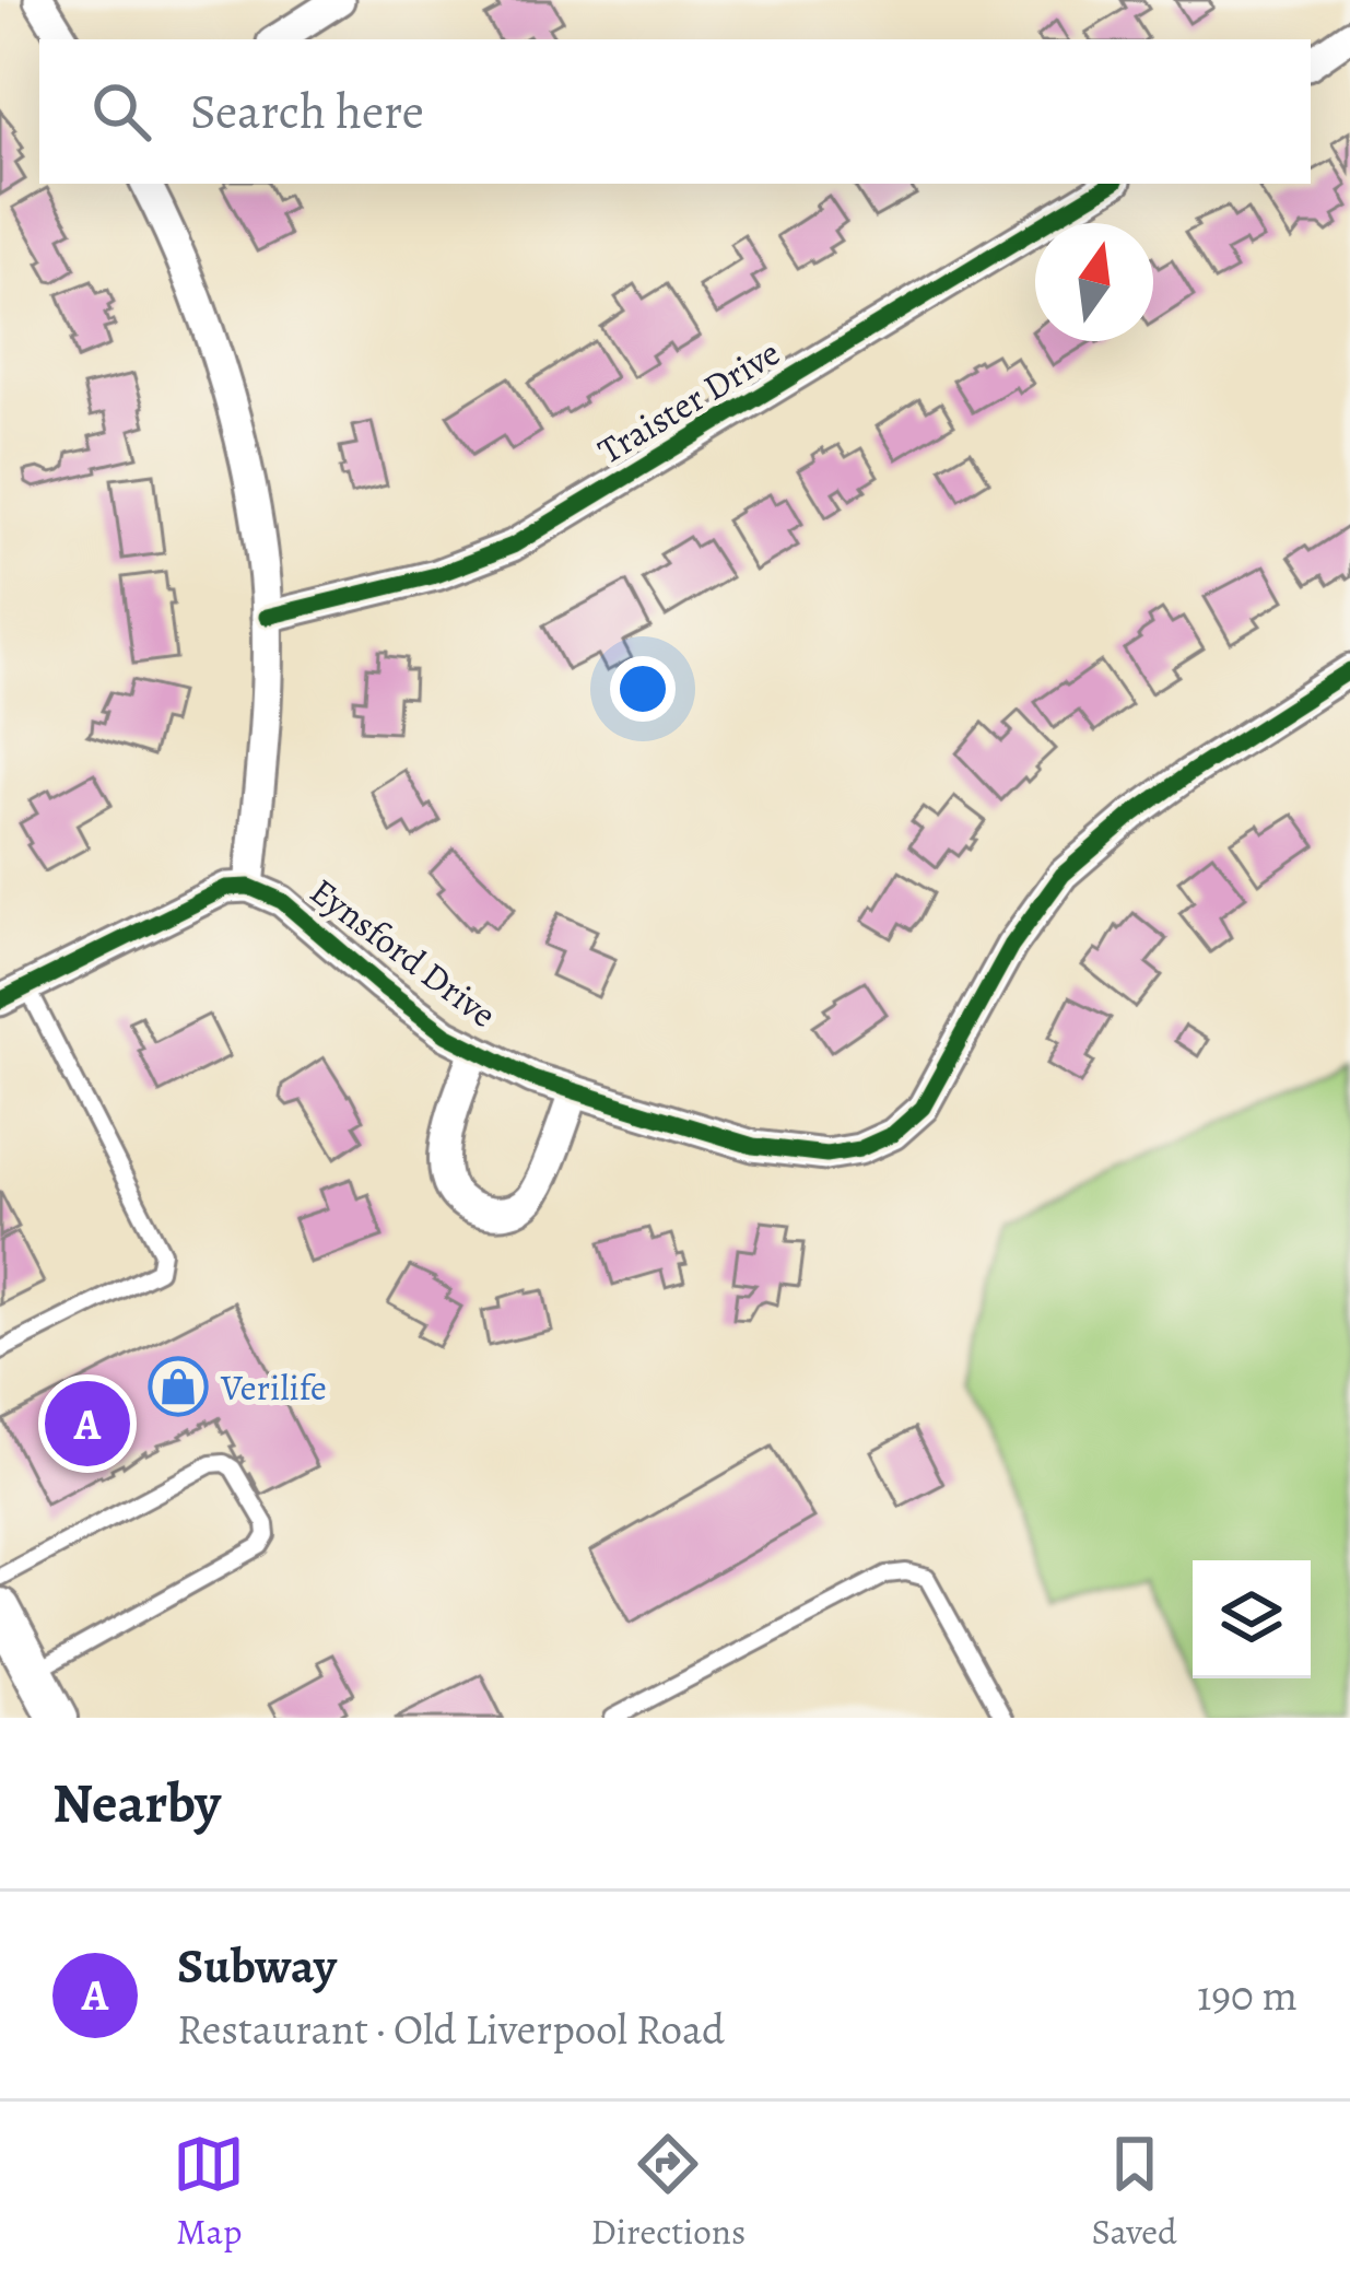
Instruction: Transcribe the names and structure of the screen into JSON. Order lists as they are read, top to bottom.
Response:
{
  "streets": {
    "street": ["Traister Drive", "Eynsford Drive"]
  },
  "places": {
    "shop": ["Verilife"]
  },
  "north": "top",
  "page": {
    "search": "Search here",
    "pins": "A",
    "heading": "Nearby",
    "list": [
      {
        "mark": "A",
        "name": "Subway",
        "note": "Restaurant · Old Liverpool Road",
        "value": "190 m"
      }
    ],
    "nav": ["Map", "Directions", "Saved"]
  }
}
